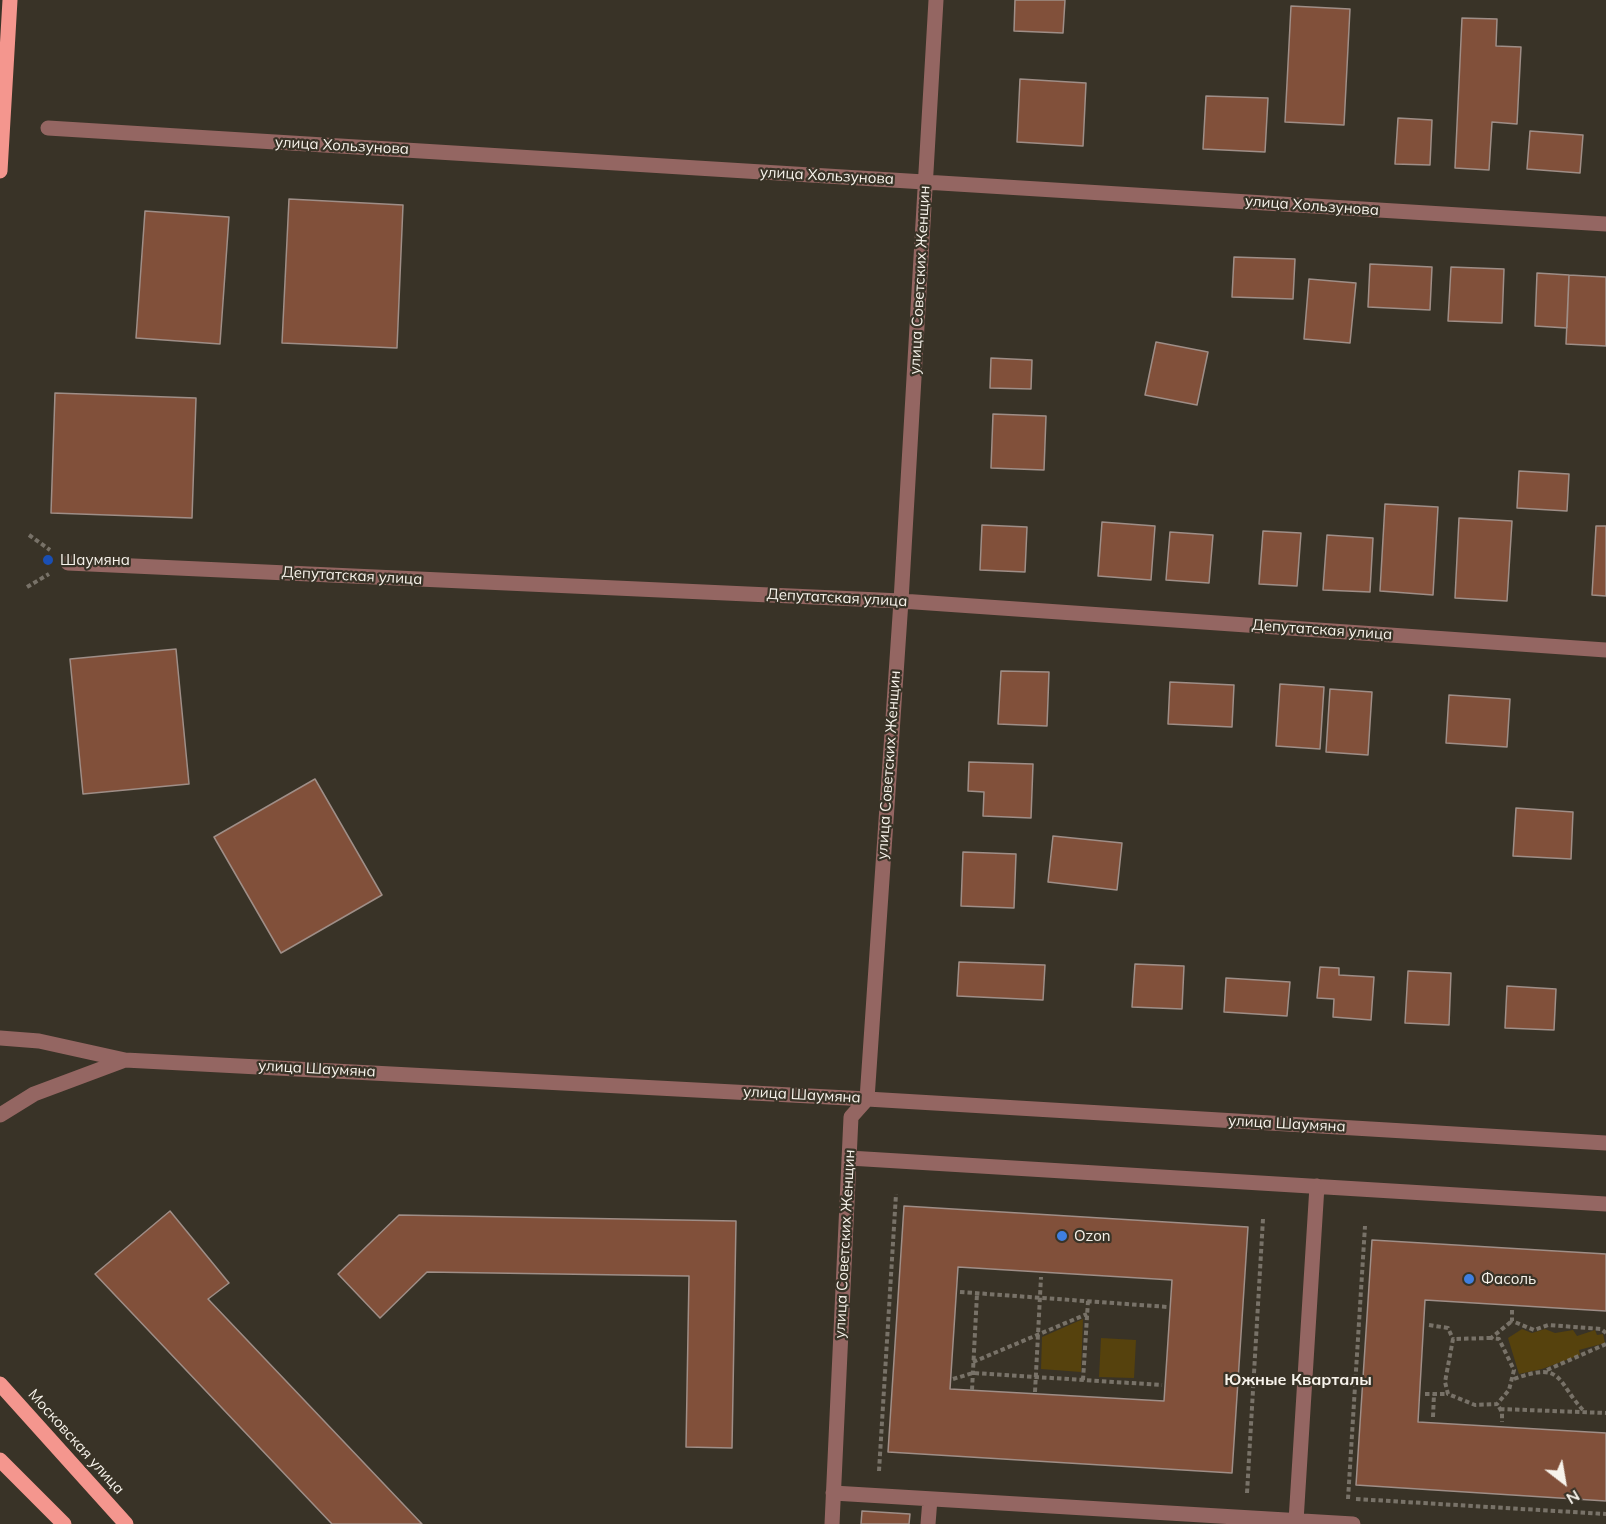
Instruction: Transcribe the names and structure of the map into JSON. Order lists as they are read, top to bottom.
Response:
{
  "streets": {
    "main road": ["Московская улица"],
    "street": [
      "улица Хользунова",
      "улица Советских Женщин",
      "Депутатская улица",
      "улица Шаумяна"
    ]
  },
  "crossings": [
    ["улица Хользунова", "улица Советских Женщин"],
    ["улица Советских Женщин", "Депутатская улица"],
    ["улица Советских Женщин", "улица Шаумяна"]
  ],
  "districts": ["Южные Кварталы"],
  "places": ["Шаумяна", "Ozon", "Фасоль"],
  "north": "bottom right"
}
